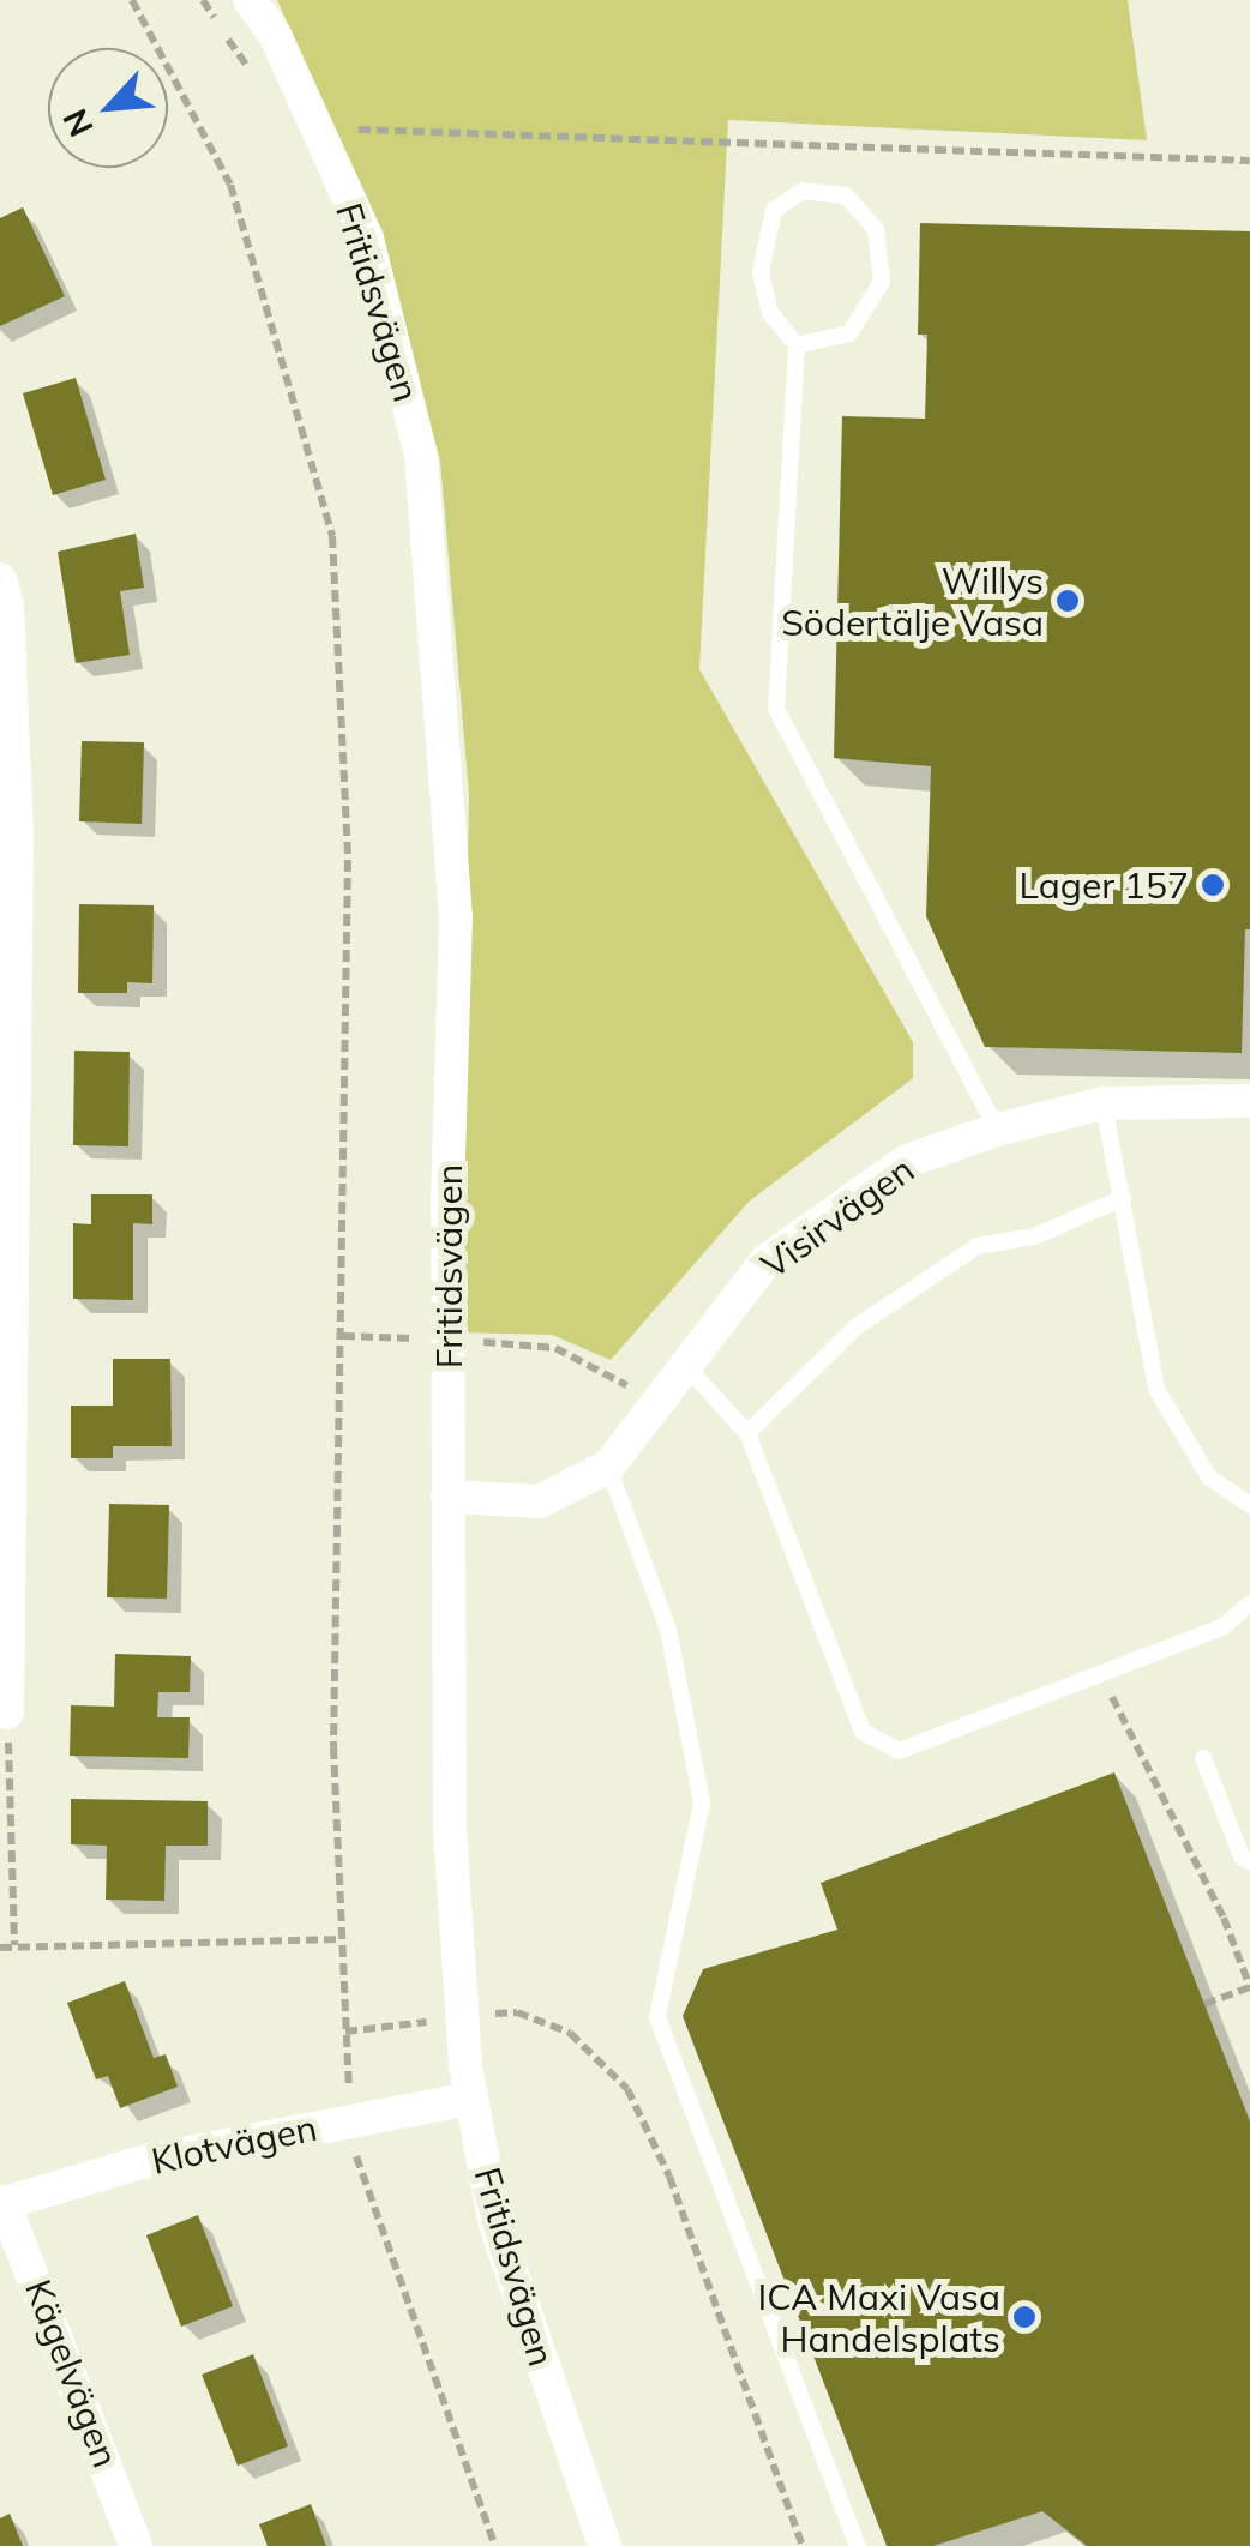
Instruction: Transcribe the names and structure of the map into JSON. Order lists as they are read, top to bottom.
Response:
{
  "streets": {
    "street": [
      "Fritidsvägen",
      "Visirvägen",
      "Klotvägen",
      "Kägelvägen"
    ]
  },
  "crossings": [
    ["Fritidsvägen", "Visirvägen"],
    ["Fritidsvägen", "Klotvägen"],
    ["Klotvägen", "Kägelvägen"]
  ],
  "places": ["Willys Södertälje Vasa", "Lager 157", "ICA Maxi Vasa Handelsplats"],
  "north": "bottom left"
}
